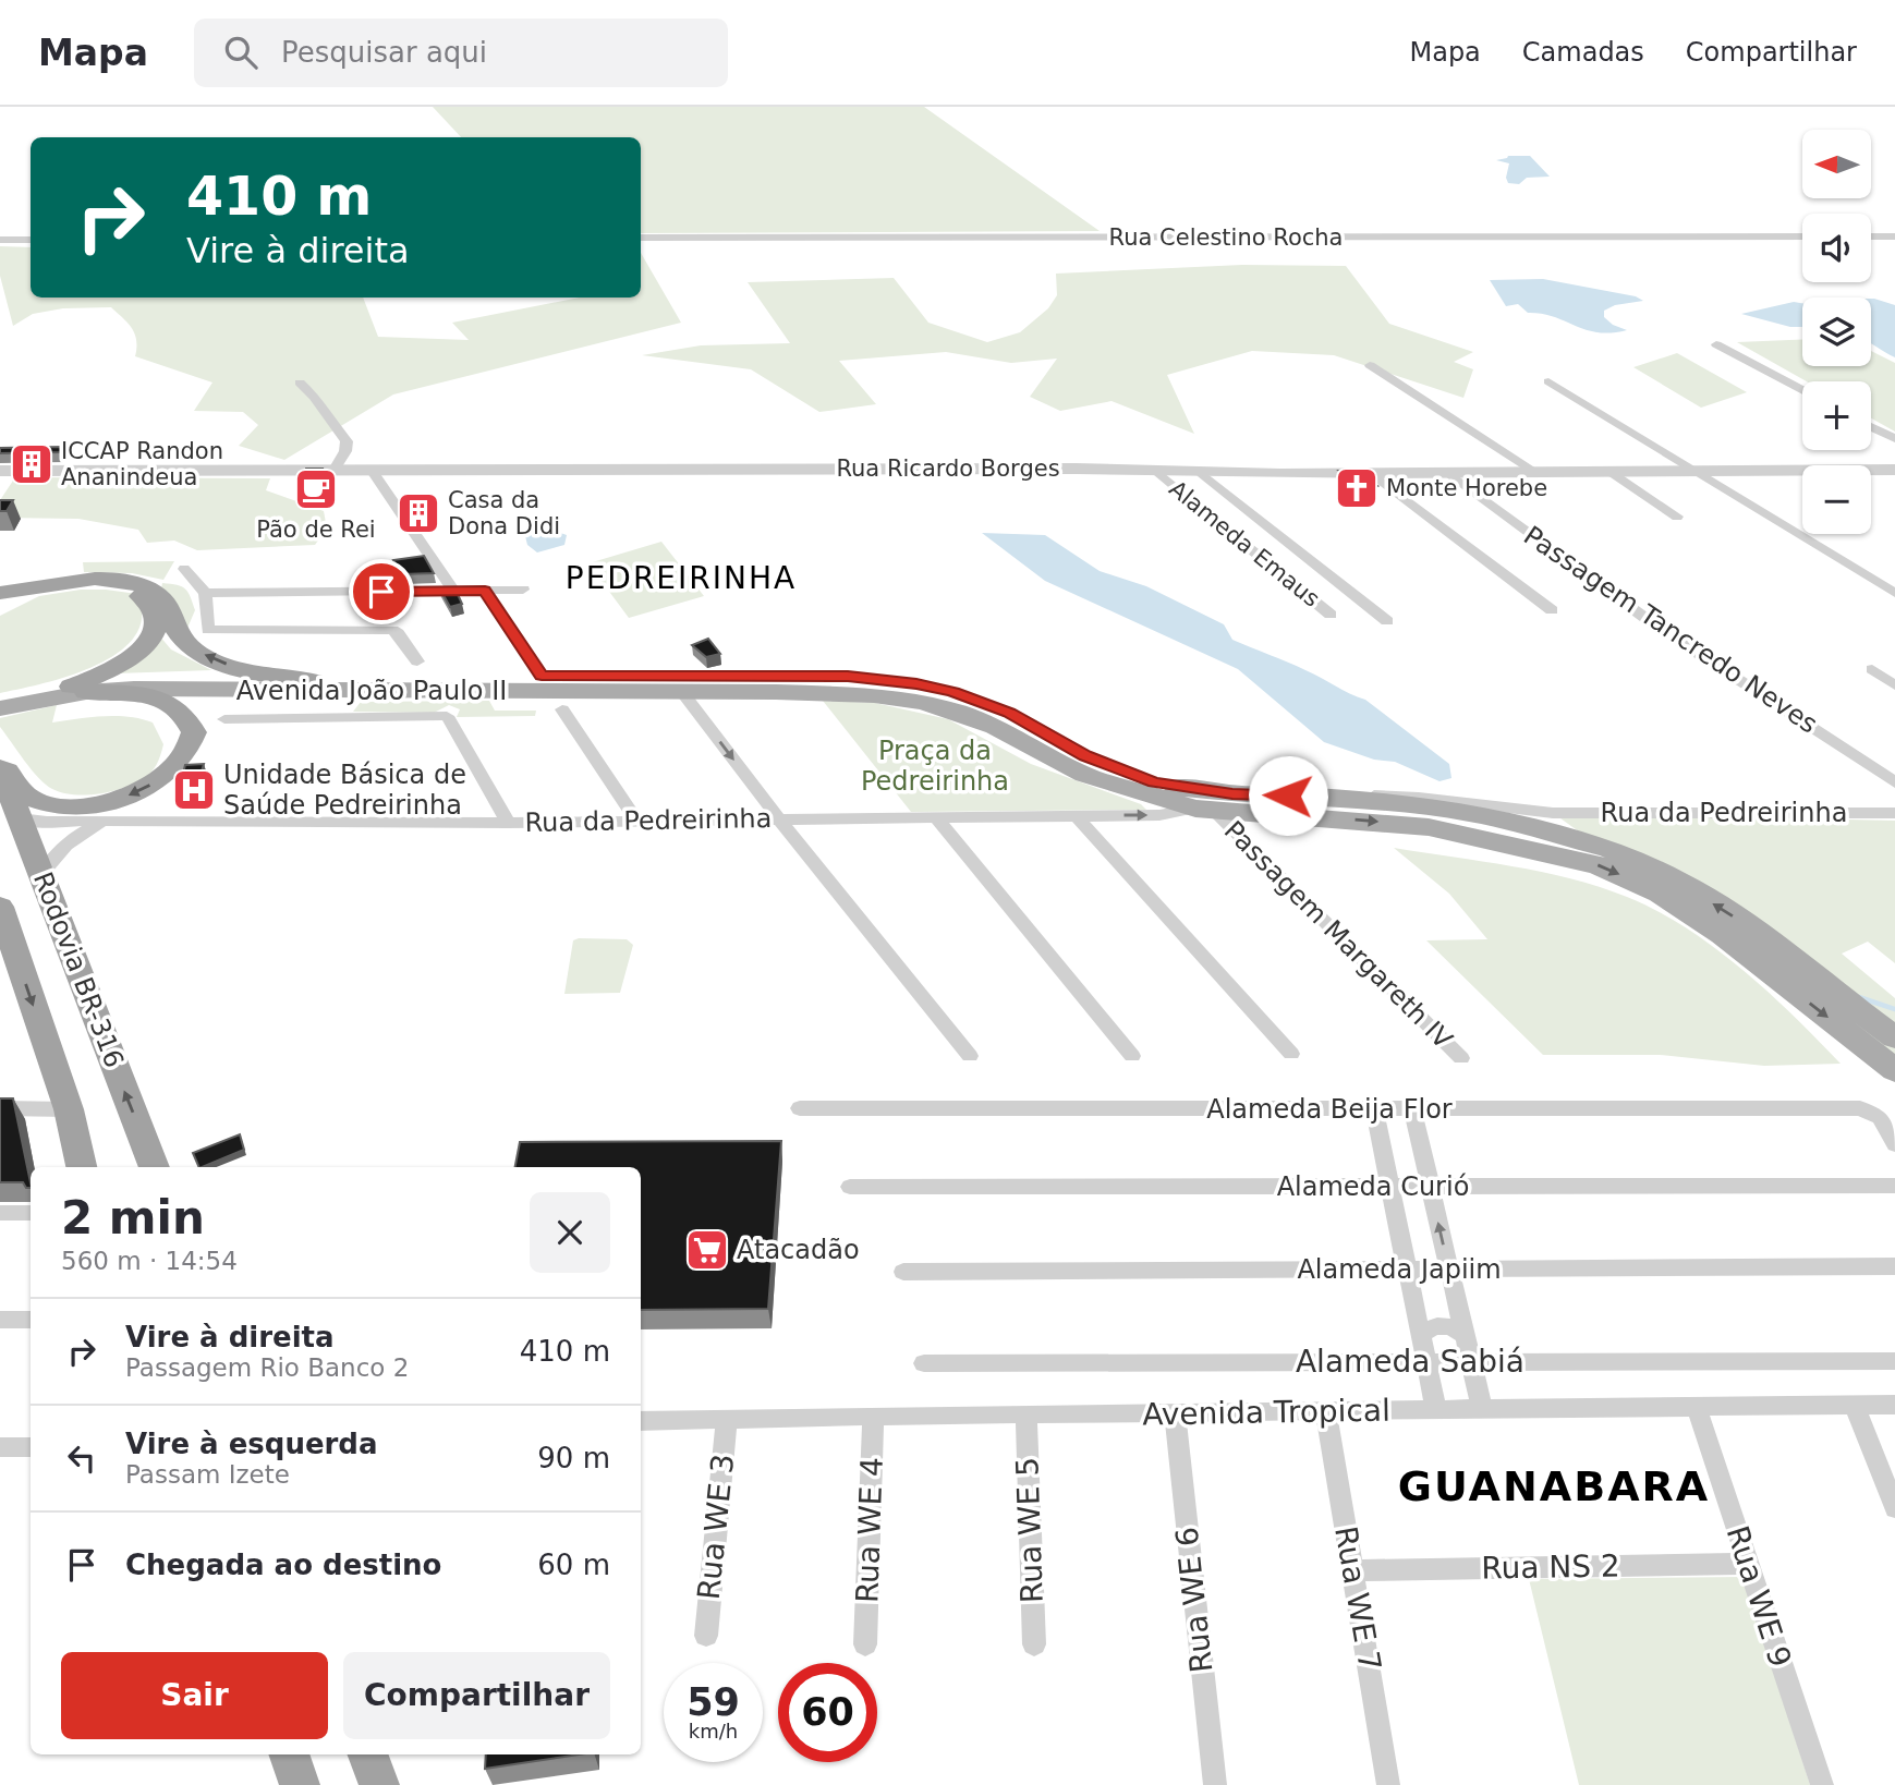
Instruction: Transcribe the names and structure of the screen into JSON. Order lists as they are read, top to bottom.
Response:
{
  "streets": {
    "highway": ["Rodovia BR-316"],
    "main road": ["Avenida João Paulo II"],
    "street": [
      "Rua Celestino Rocha",
      "Rua Ricardo Borges",
      "Alameda Emaus",
      "Passagem Tancredo Neves",
      "Rua da Pedreirinha",
      "Passagem Margareth IV",
      "Alameda Beija Flor",
      "Alameda Curió",
      "Alameda Japiim",
      "Alameda Sabiá",
      "Avenida Tropical",
      "Rua WE 3",
      "Rua WE 4",
      "Rua WE 5",
      "Rua NS 2",
      "Rua WE 9",
      "Rua WE 7",
      "Rua WE 6"
    ]
  },
  "crossings": [
    ["Rua Ricardo Borges", "Alameda Emaus"],
    ["Rua Ricardo Borges", "Passagem Tancredo Neves"],
    ["Avenida João Paulo II", "Rua da Pedreirinha"],
    ["Avenida João Paulo II", "Passagem Margareth IV"],
    ["Rua da Pedreirinha", "Passagem Margareth IV"],
    ["Rua da Pedreirinha", "Rodovia BR-316"],
    ["Avenida Tropical", "Rua WE 3"],
    ["Avenida Tropical", "Rua WE 4"],
    ["Avenida Tropical", "Rua WE 5"],
    ["Avenida Tropical", "Rua WE 9"],
    ["Avenida Tropical", "Rua WE 7"],
    ["Avenida Tropical", "Rua WE 6"],
    ["Rua NS 2", "Rua WE 9"],
    ["Rua NS 2", "Rua WE 7"]
  ],
  "districts": ["PEDREIRINHA", "GUANABARA"],
  "parks": ["Praça da Pedreirinha"],
  "places": {
    "building": ["ICCAP Randon Ananindeua", "Casa da Dona Didi"],
    "church": ["Monte Horebe"],
    "cafe": ["Pão de Rei"],
    "hospital": ["Unidade Básica de Saúde Pedreirinha"],
    "supermarket": ["Atacadão"]
  },
  "north": "left",
  "page": {
    "header": "Mapa",
    "search": "Pesquisar aqui",
    "nav": ["Mapa", "Camadas", "Compartilhar"],
    "map_buttons": ["+", "−"],
    "turn": ["410 m", "Vire à direita"],
    "heading": ["2 min", "560 m · 14:54"],
    "list": [
      {
        "name": "Vire à direita",
        "note": "Passagem Rio Banco 2",
        "value": "410 m"
      },
      {
        "name": "Vire à esquerda",
        "note": "Passam Izete",
        "value": "90 m"
      },
      {
        "name": "Chegada ao destino",
        "value": "60 m"
      }
    ],
    "buttons": ["Sair", "Compartilhar"],
    "speed": "59 km/h",
    "limit": "60"
  }
}
